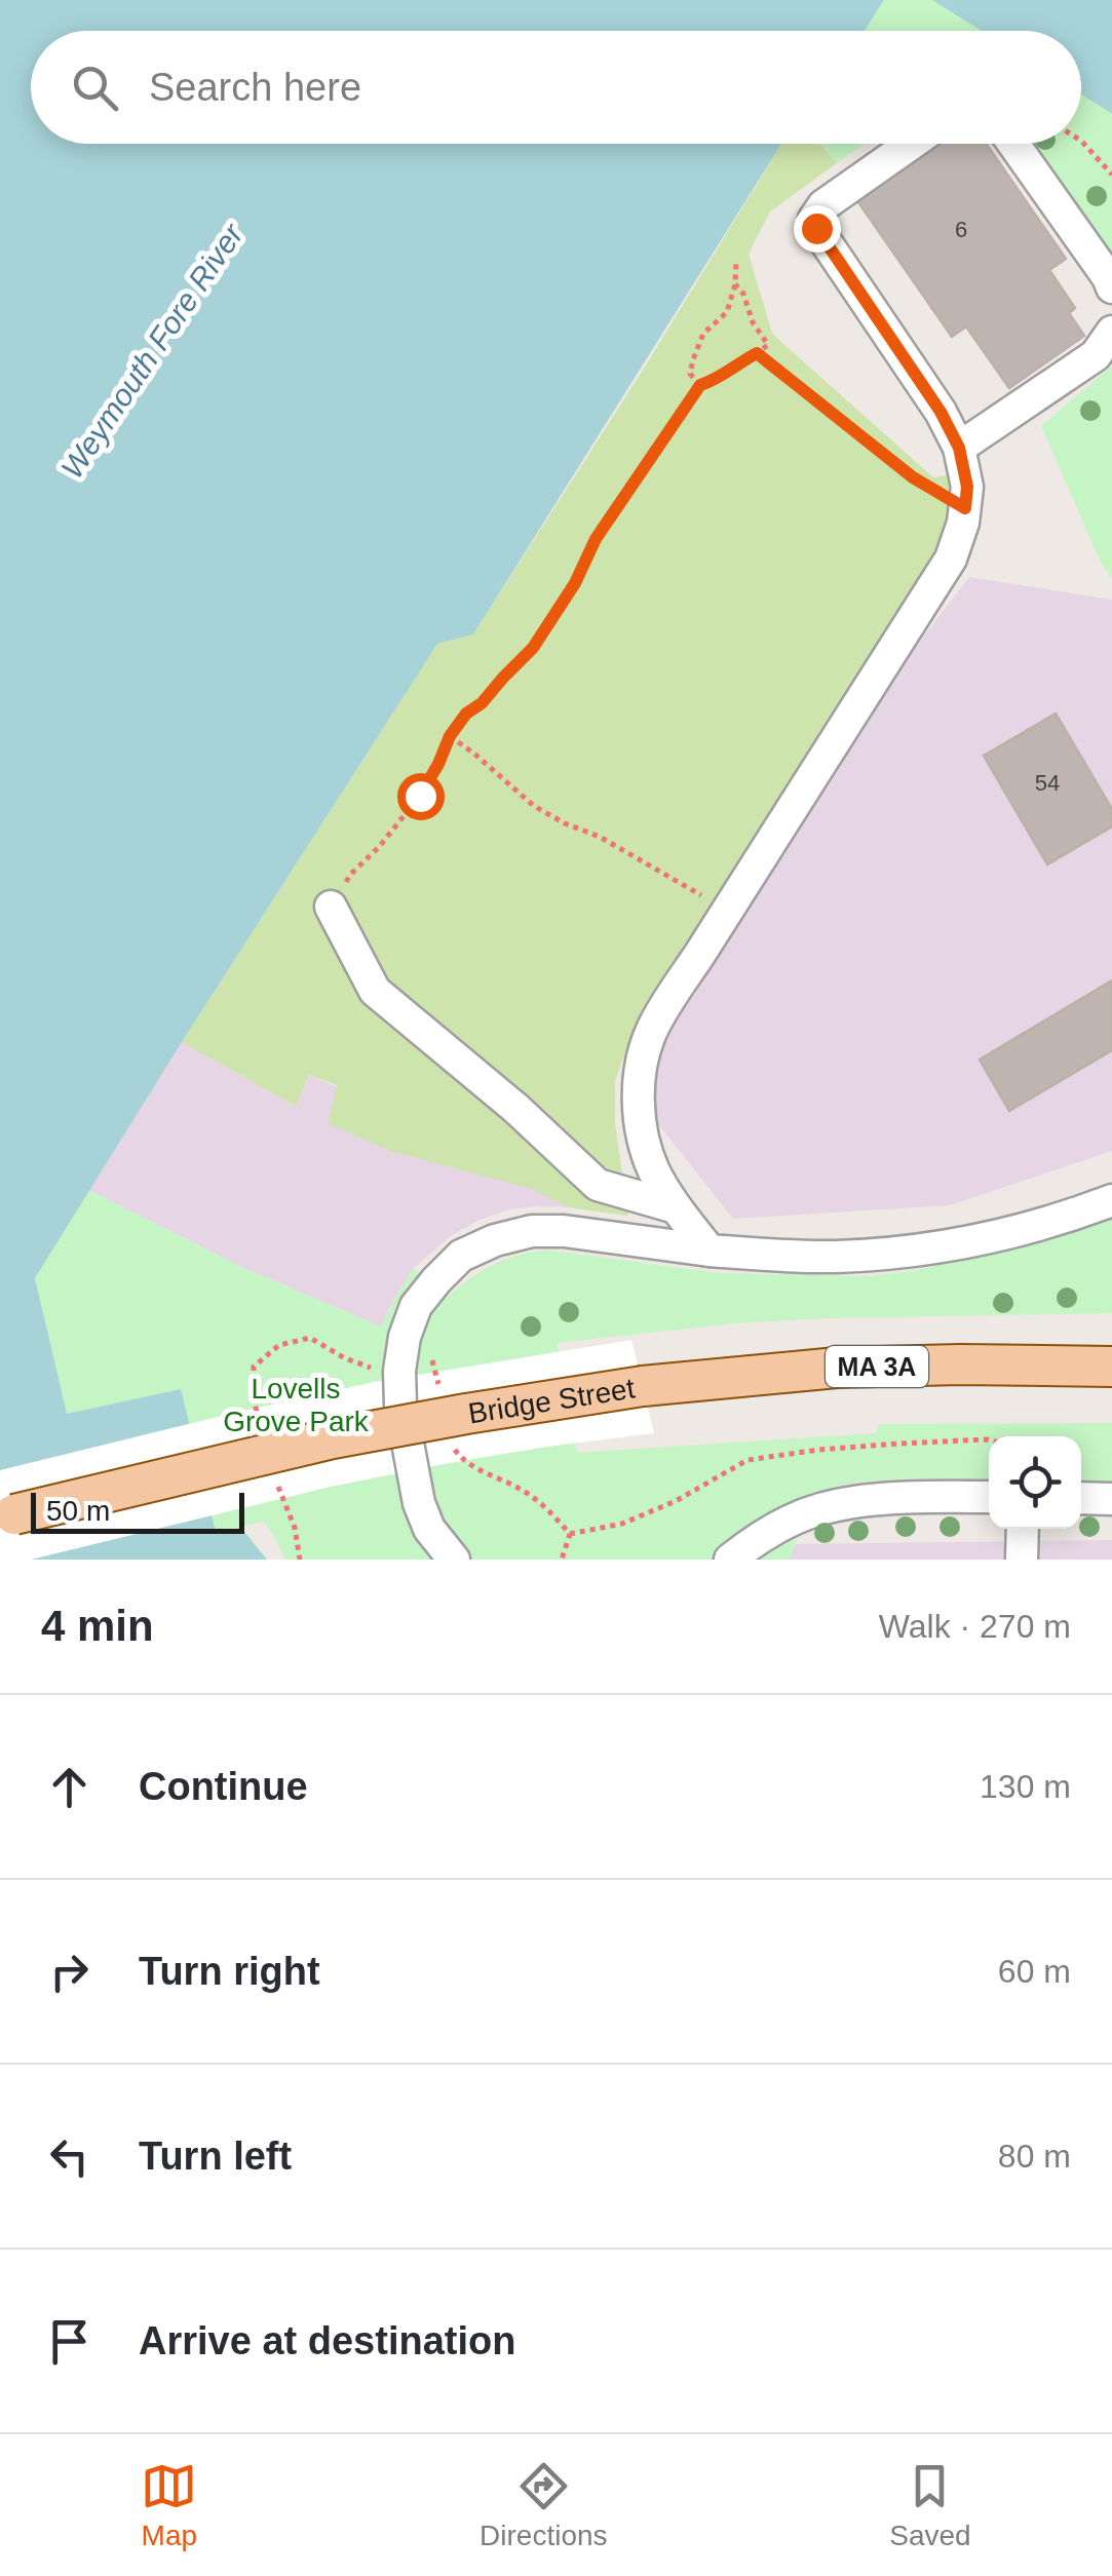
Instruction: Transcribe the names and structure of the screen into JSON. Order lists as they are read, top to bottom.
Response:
{
  "streets": {
    "main road": ["MA 3A", "Bridge Street"]
  },
  "water": ["Weymouth Fore River"],
  "parks": ["Lovells Grove Park"],
  "house_numbers": ["6", "54"],
  "scale_bar": "50 m",
  "page": {
    "search": "Search here",
    "scale": "50 m",
    "heading": ["4 min", "Walk · 270 m"],
    "list": [
      ["Continue", "130 m"],
      ["Turn right", "60 m"],
      ["Turn left", "80 m"],
      "Arrive at destination"
    ],
    "nav": ["Map", "Directions", "Saved"]
  }
}
